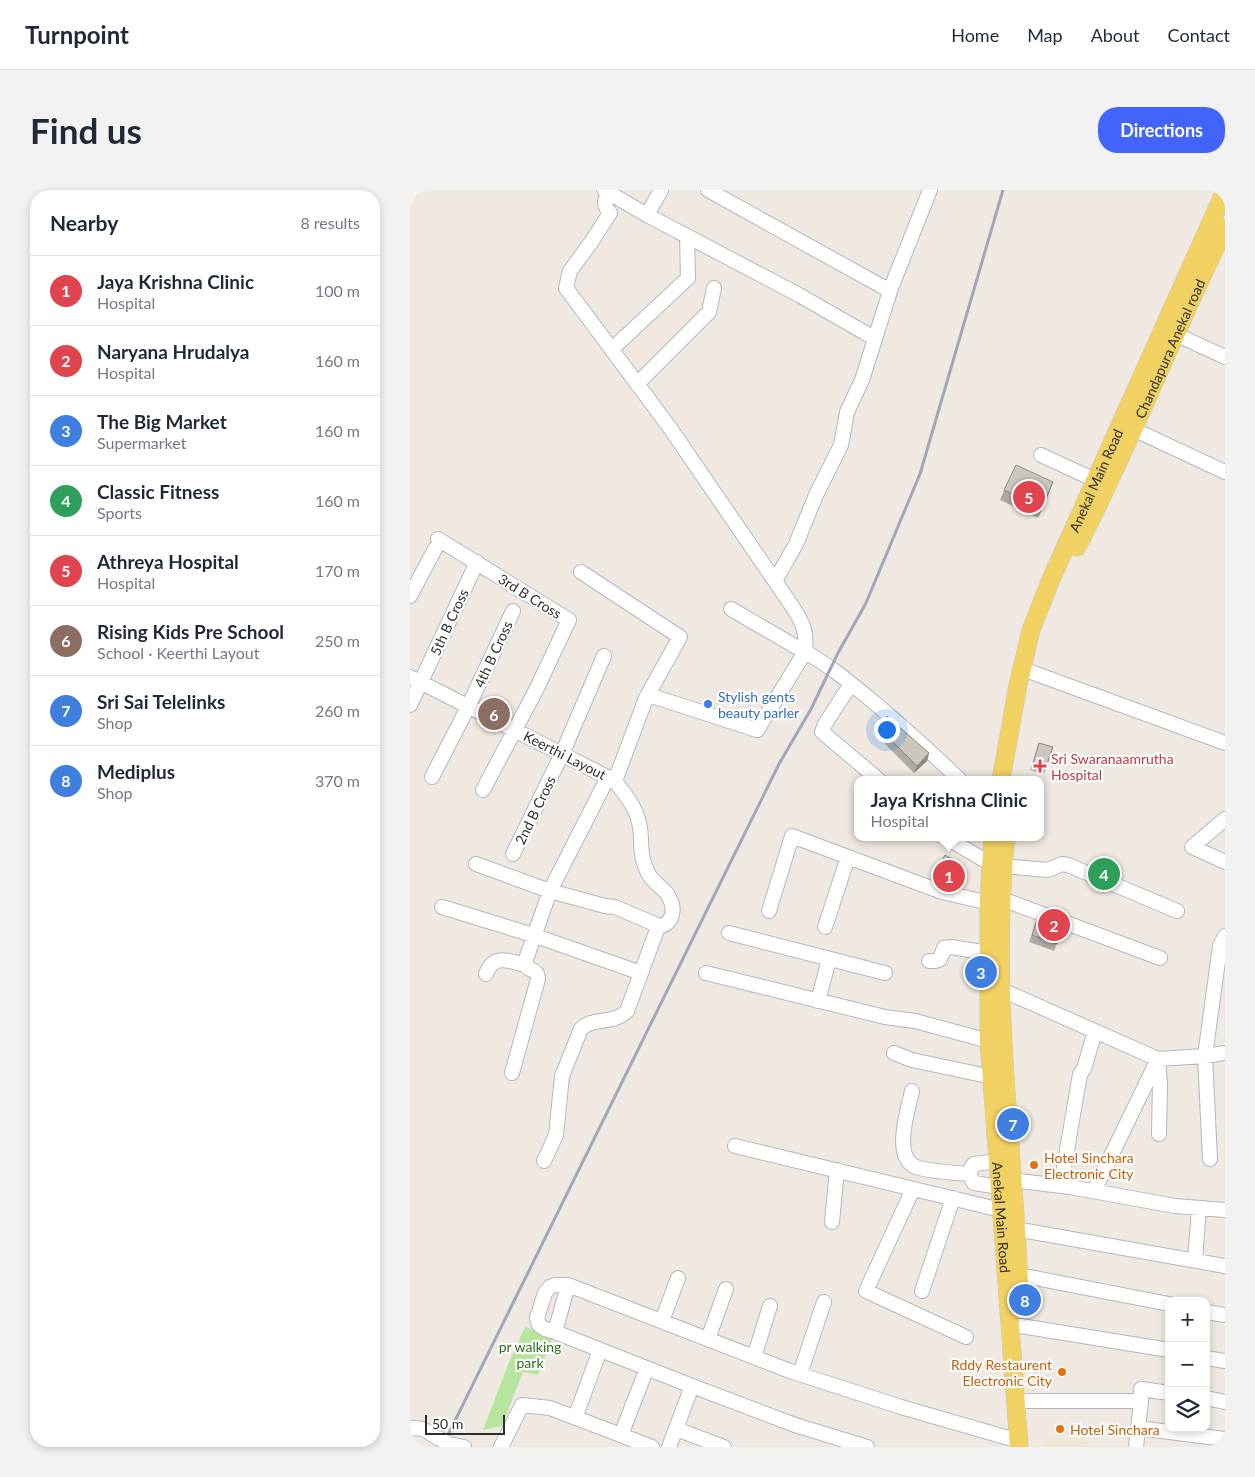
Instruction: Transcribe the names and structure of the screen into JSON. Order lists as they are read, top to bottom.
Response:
{
  "streets": {
    "main road": ["Chandapura Anekal road", "Anekal Main Road"],
    "street": [
      "3rd B Cross",
      "5th B Cross",
      "4th B Cross",
      "Keerthi Layout",
      "2nd B Cross"
    ]
  },
  "crossings": [
    ["3rd B Cross", "5th B Cross"],
    ["3rd B Cross", "Keerthi Layout"],
    ["5th B Cross", "Keerthi Layout"],
    ["4th B Cross", "Keerthi Layout"],
    ["Keerthi Layout", "2nd B Cross"]
  ],
  "parks": ["pr walking park"],
  "places": {
    "other": [
      "Stylish gents beauty parler",
      "Hotel Sinchara Electronic City",
      "Rddy Restaurent Electronic City",
      "Hotel Sinchara"
    ],
    "health": ["Sri Swaranaamrutha Hospital"]
  },
  "scale_bar": "50 m",
  "page": {
    "header": "Turnpoint",
    "nav": [
      "Home",
      "Map",
      "About",
      "Contact"
    ],
    "buttons": "Directions",
    "title": "Find us",
    "heading": ["Nearby", "8 results"],
    "list": [
      {
        "mark": "1",
        "name": "Jaya Krishna Clinic",
        "note": "Hospital",
        "value": "100 m"
      },
      {
        "mark": "2",
        "name": "Naryana Hrudalya",
        "note": "Hospital",
        "value": "160 m"
      },
      {
        "mark": "3",
        "name": "The Big Market",
        "note": "Supermarket",
        "value": "160 m"
      },
      {
        "mark": "4",
        "name": "Classic Fitness",
        "note": "Sports",
        "value": "160 m"
      },
      {
        "mark": "5",
        "name": "Athreya Hospital",
        "note": "Hospital",
        "value": "170 m"
      },
      {
        "mark": "6",
        "name": "Rising Kids Pre School",
        "note": "School · Keerthi Layout",
        "value": "250 m"
      },
      {
        "mark": "7",
        "name": "Sri Sai Telelinks",
        "note": "Shop",
        "value": "260 m"
      },
      {
        "mark": "8",
        "name": "Mediplus",
        "note": "Shop",
        "value": "370 m"
      }
    ],
    "pins": [
      "5",
      "6",
      "4",
      "1",
      "2",
      "3",
      "7",
      "8"
    ],
    "popup": ["Jaya Krishna Clinic", "Hospital"],
    "map_buttons": ["+", "−"],
    "scale": "50 m"
  }
}
